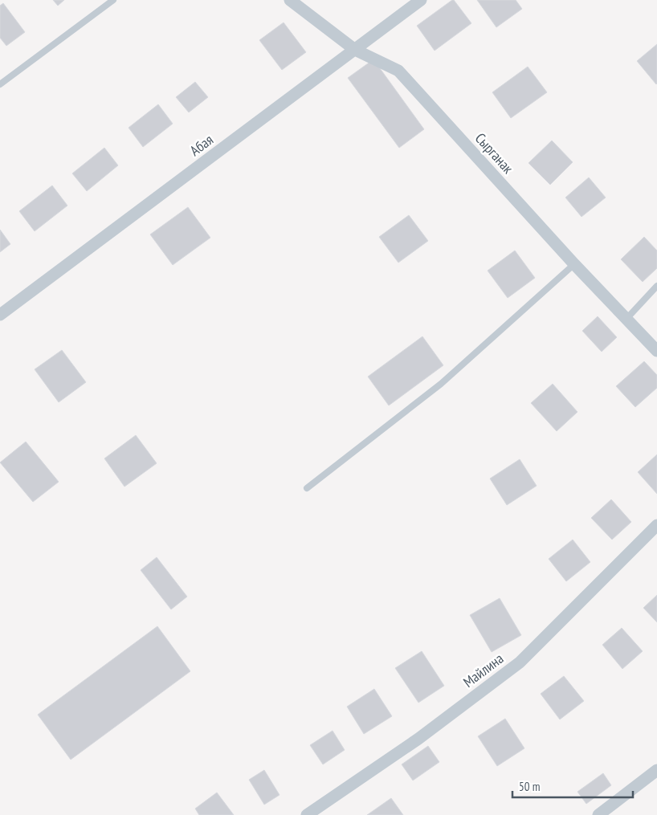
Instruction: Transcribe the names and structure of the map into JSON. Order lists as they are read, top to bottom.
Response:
{
  "streets": {
    "street": ["Абая", "Сырганак", "Майлина"]
  },
  "crossings": [
    ["Абая", "Сырганак"]
  ],
  "scale_bar": "50 m"
}
